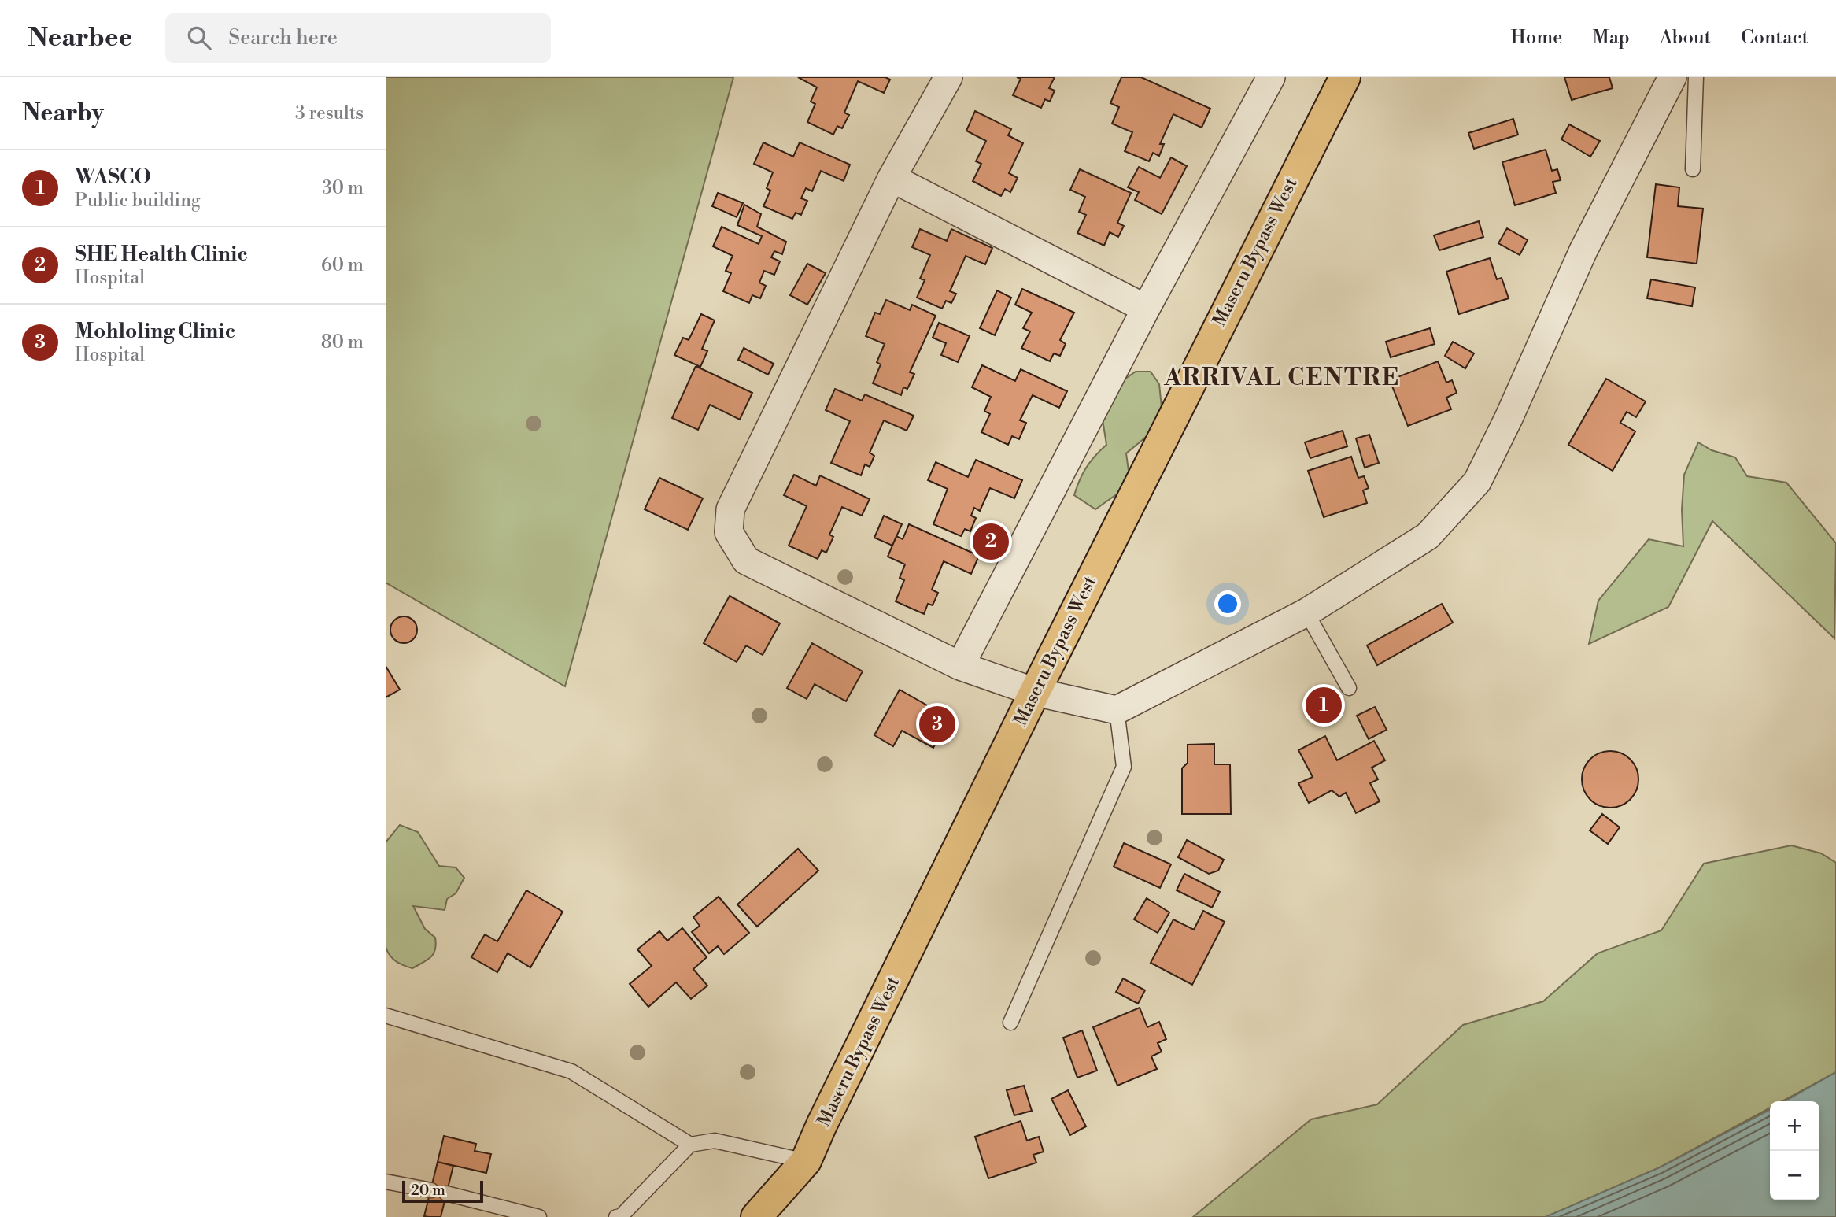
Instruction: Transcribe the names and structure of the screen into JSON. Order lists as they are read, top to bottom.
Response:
{
  "streets": {
    "main road": ["Maseru Bypass West"]
  },
  "districts": ["ARRIVAL CENTRE"],
  "scale_bar": "20 m",
  "page": {
    "header": "Nearbee",
    "search": "Search here",
    "nav": [
      "Home",
      "Map",
      "About",
      "Contact"
    ],
    "heading": ["Nearby", "3 results"],
    "list": [
      {
        "mark": "1",
        "name": "WASCO",
        "note": "Public building",
        "value": "30 m"
      },
      {
        "mark": "2",
        "name": "SHE Health Clinic",
        "note": "Hospital",
        "value": "60 m"
      },
      {
        "mark": "3",
        "name": "Mohloling Clinic",
        "note": "Hospital",
        "value": "80 m"
      }
    ],
    "pins": ["2", "1", "3"],
    "map_buttons": ["+", "−"],
    "scale": "20 m"
  }
}
